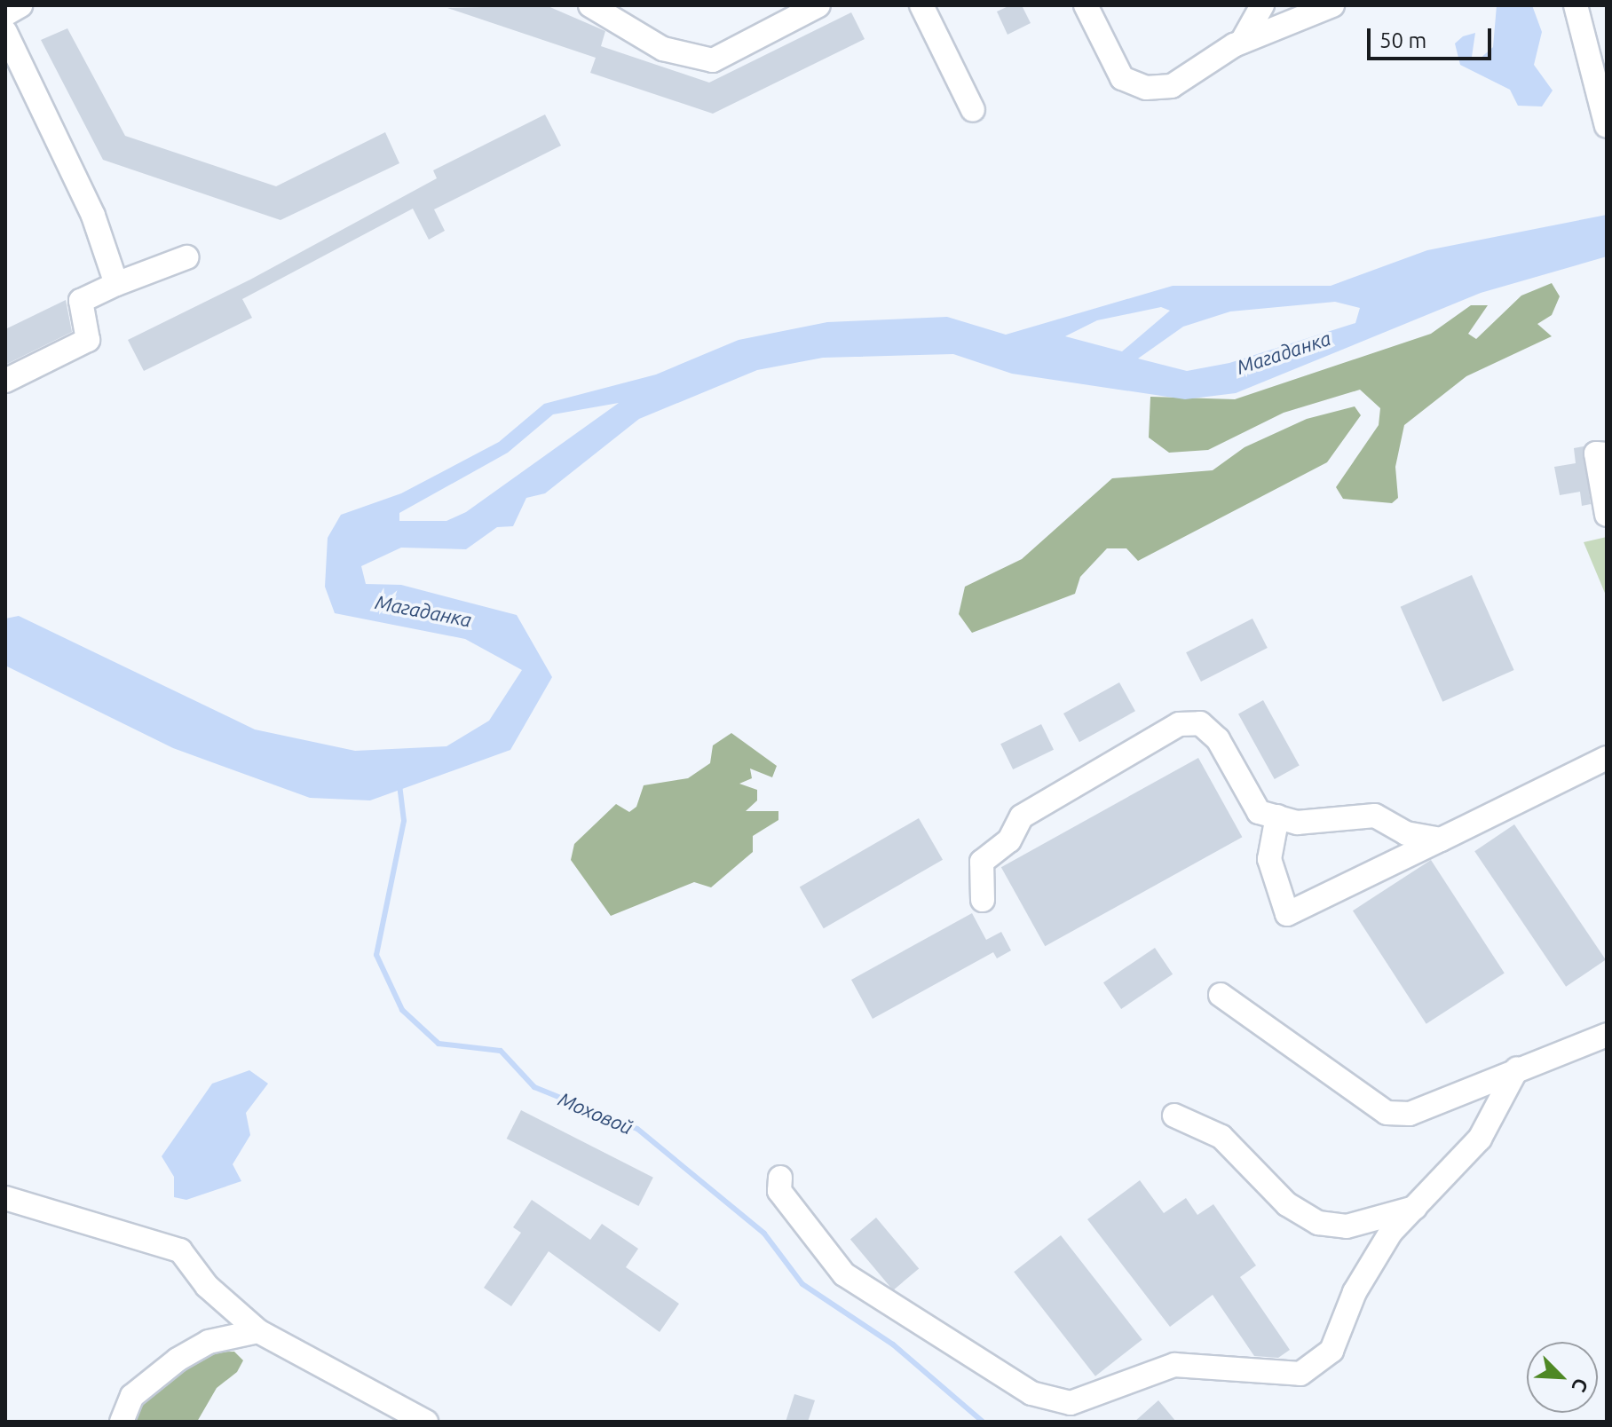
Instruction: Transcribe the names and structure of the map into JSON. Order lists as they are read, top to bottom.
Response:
{
  "water": ["Магаданка", "Моховой"],
  "scale_bar": "50 m",
  "north": "bottom right"
}
